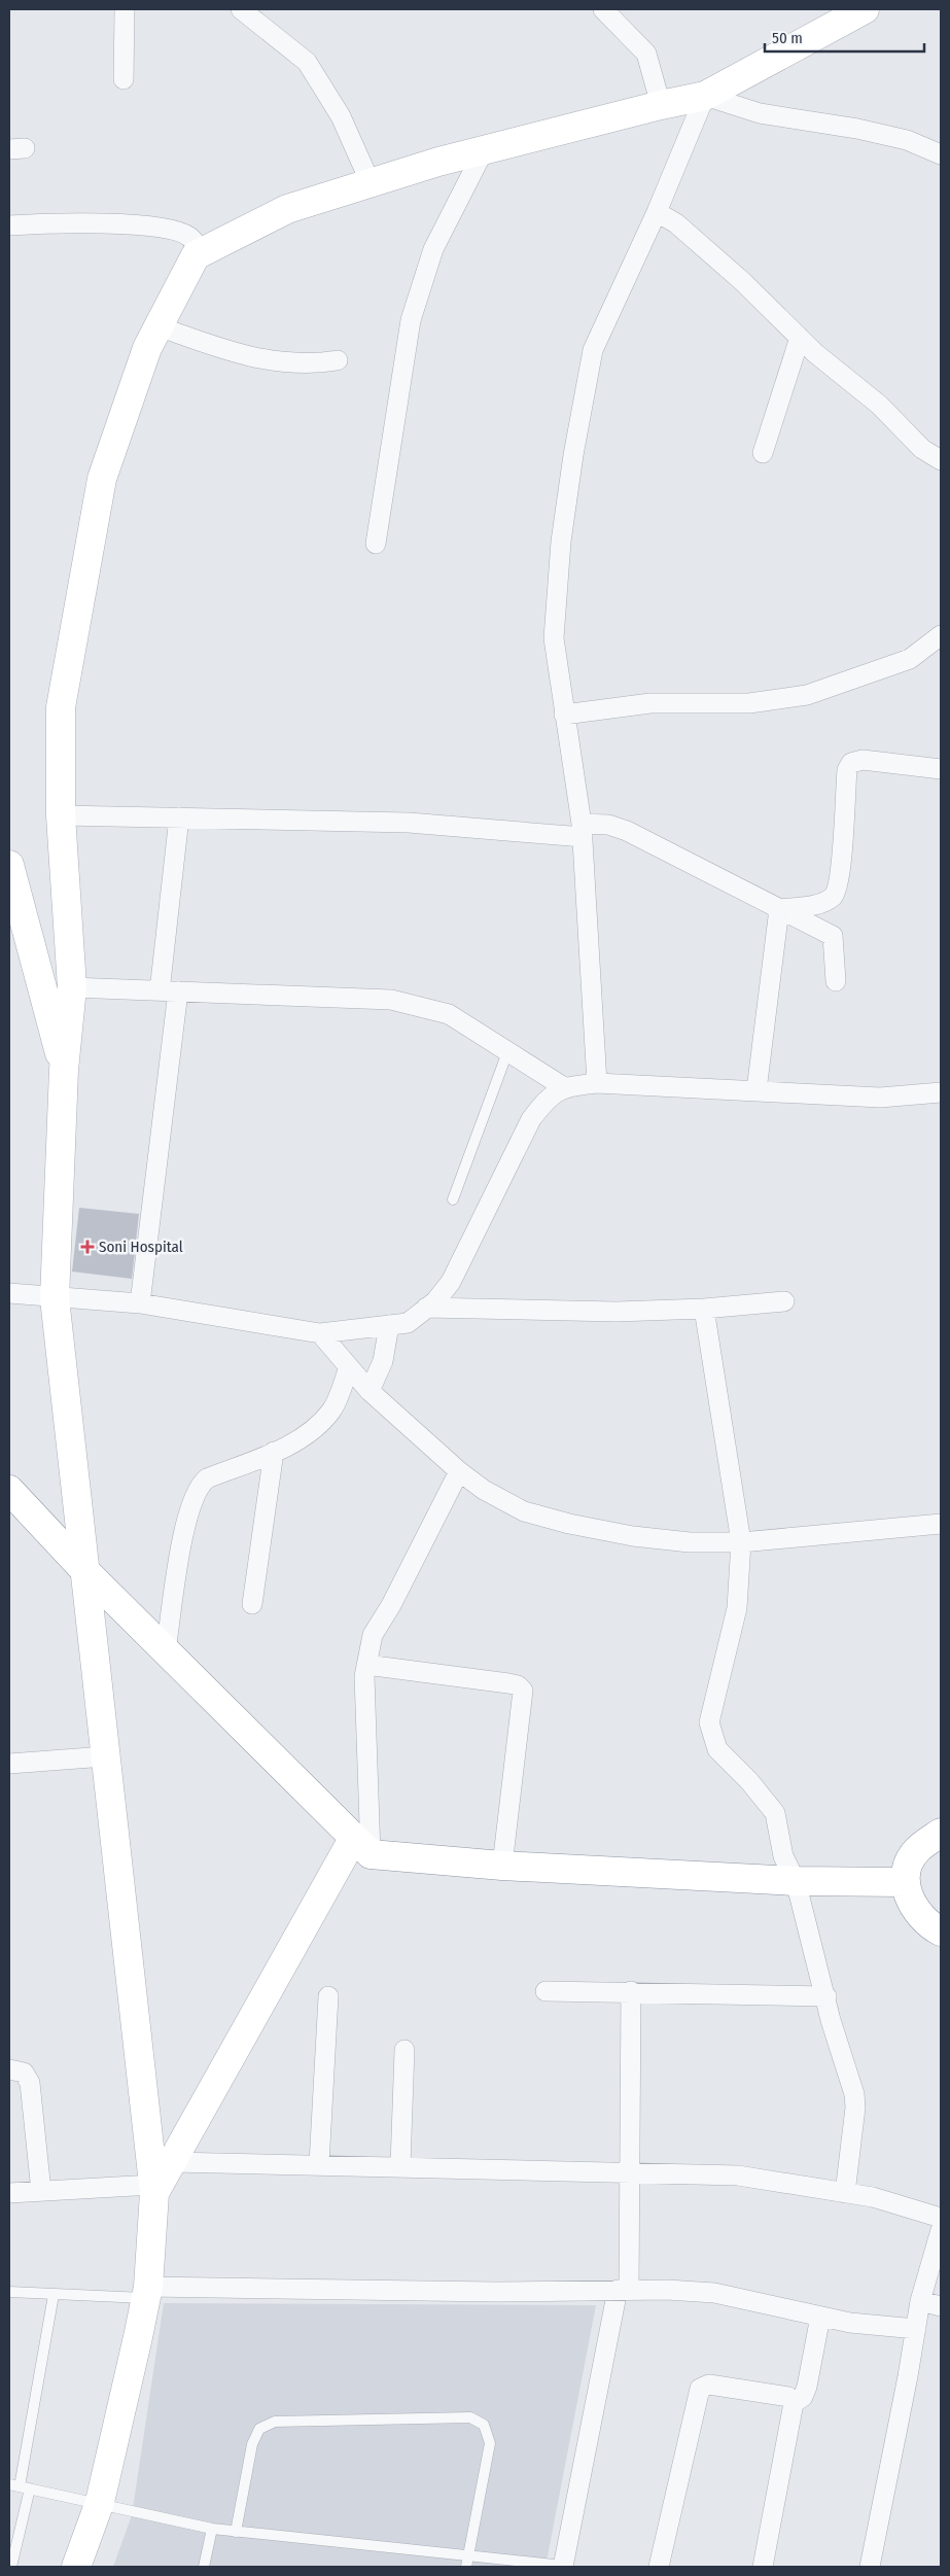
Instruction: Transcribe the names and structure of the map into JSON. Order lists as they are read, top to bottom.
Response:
{
  "places": {
    "health": ["Soni Hospital"]
  },
  "scale_bar": "50 m"
}
